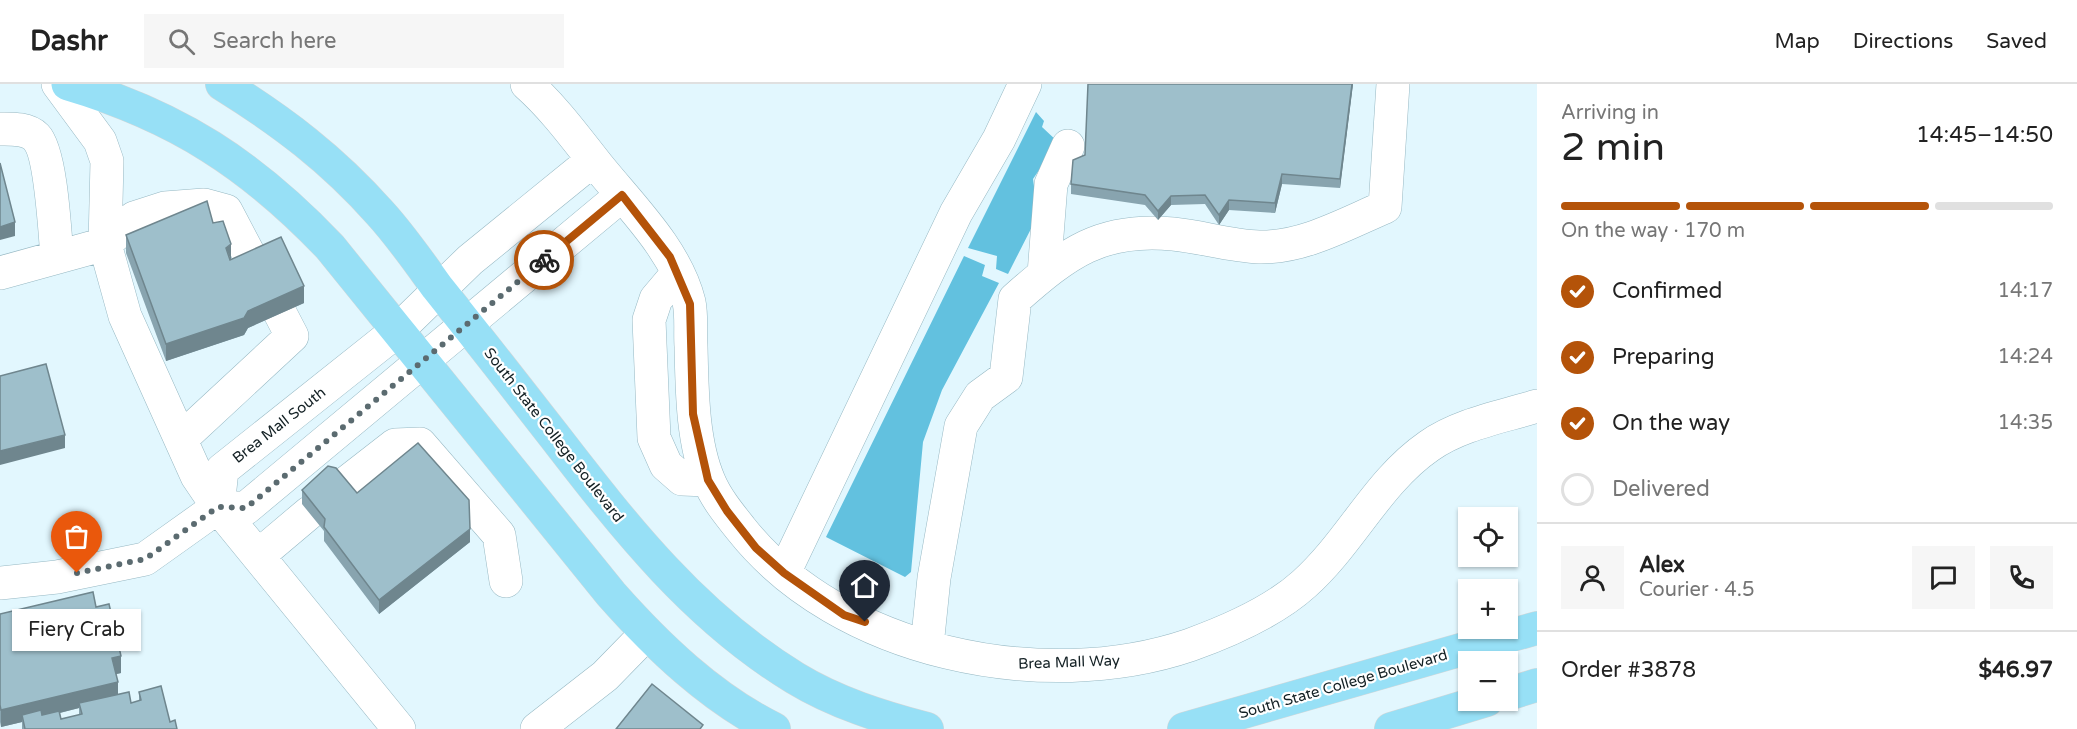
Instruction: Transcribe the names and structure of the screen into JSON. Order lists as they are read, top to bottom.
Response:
{
  "streets": {
    "main road": ["South State College Boulevard"],
    "lane": ["Brea Mall South", "Brea Mall Way"]
  },
  "crossings": [
    ["Brea Mall South", "South State College Boulevard"],
    ["Brea Mall South", "Brea Mall Way"]
  ],
  "places": ["Fiery Crab"],
  "page": {
    "header": "Dashr",
    "search": "Search here",
    "nav": ["Map", "Directions", "Saved"],
    "heading": ["2 min", "Arriving in", "14:45–14:50"],
    "panel": [
      "Alex",
      "Courier · 4.5",
      "Order #3878",
      "$46.97"
    ],
    "bar": "On the way · 170 m",
    "list": [
      ["Confirmed", "14:17"],
      ["Preparing", "14:24"],
      ["On the way", "14:35"],
      "Delivered"
    ],
    "map_buttons": ["+", "−"],
    "bubble": "Fiery Crab"
  }
}
